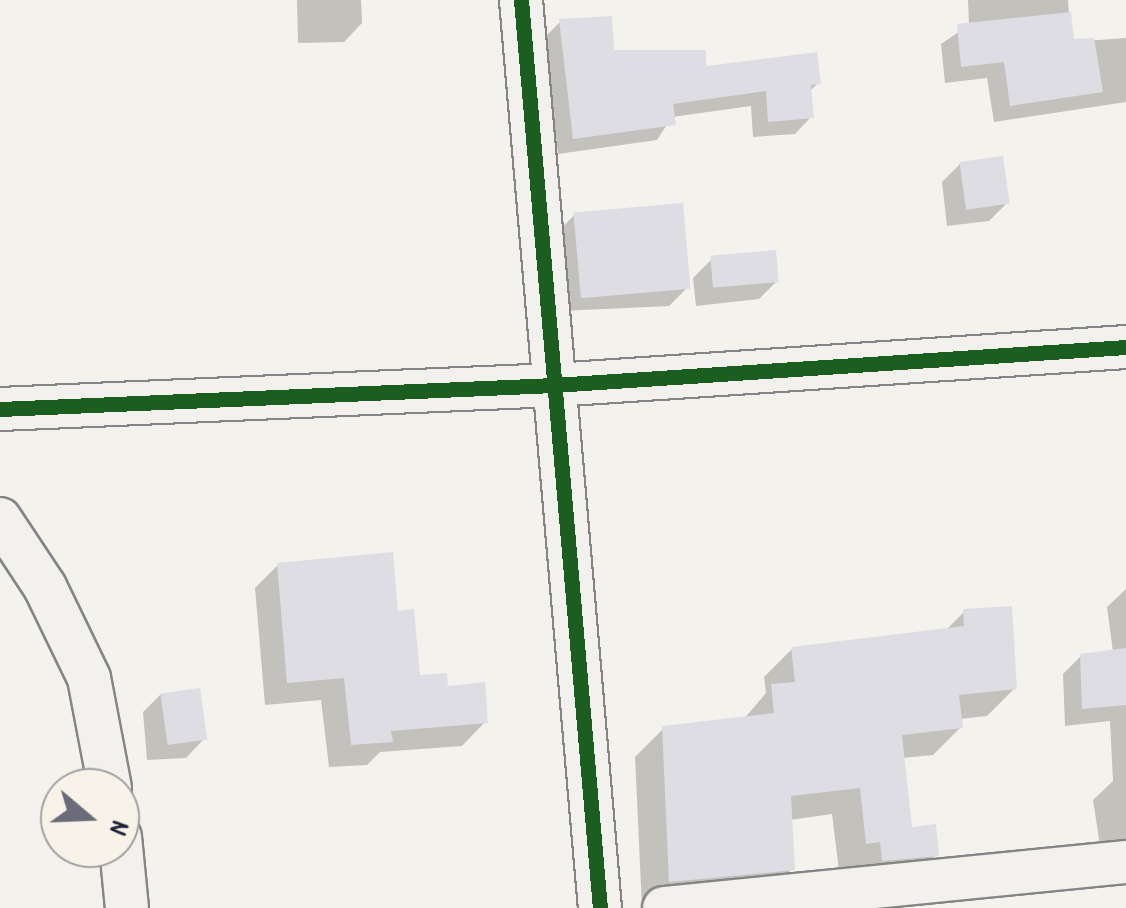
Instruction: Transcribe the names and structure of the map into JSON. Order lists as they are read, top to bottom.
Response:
{
  "north": "right"
}
